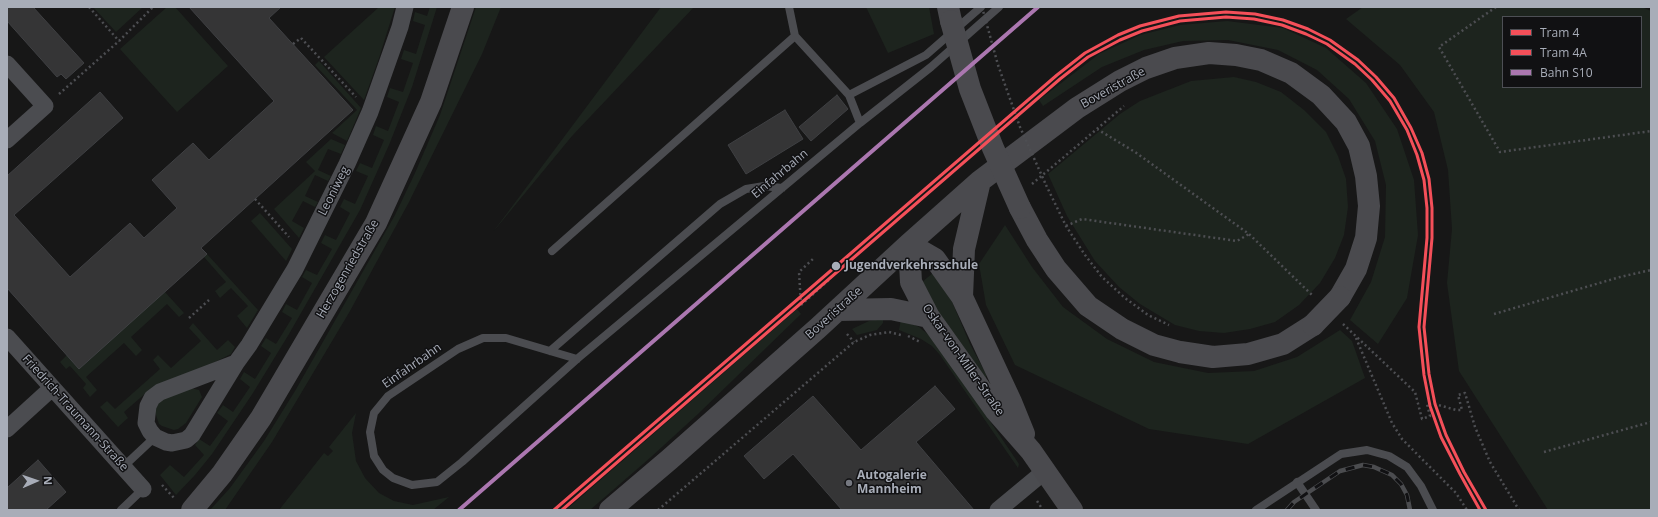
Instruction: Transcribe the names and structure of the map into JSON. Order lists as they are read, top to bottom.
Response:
{
  "streets": {
    "main road": ["Boveristraße", "Herzogenriedstraße", "Oskar-von-Miller-Straße"],
    "street": ["Leoniweg", "Friedrich-Traumann-Straße"],
    "lane": ["Einfahrbahn"]
  },
  "crossings": [
    ["Boveristraße", "Oskar-von-Miller-Straße"]
  ],
  "places": ["Jugendverkehrsschule", "Autogalerie Mannheim"],
  "lines": ["rail line S10", "tram line 4", "tram line 4A"],
  "legend": ["Tram 4", "Tram 4A", "Bahn S10"],
  "north": "right"
}
